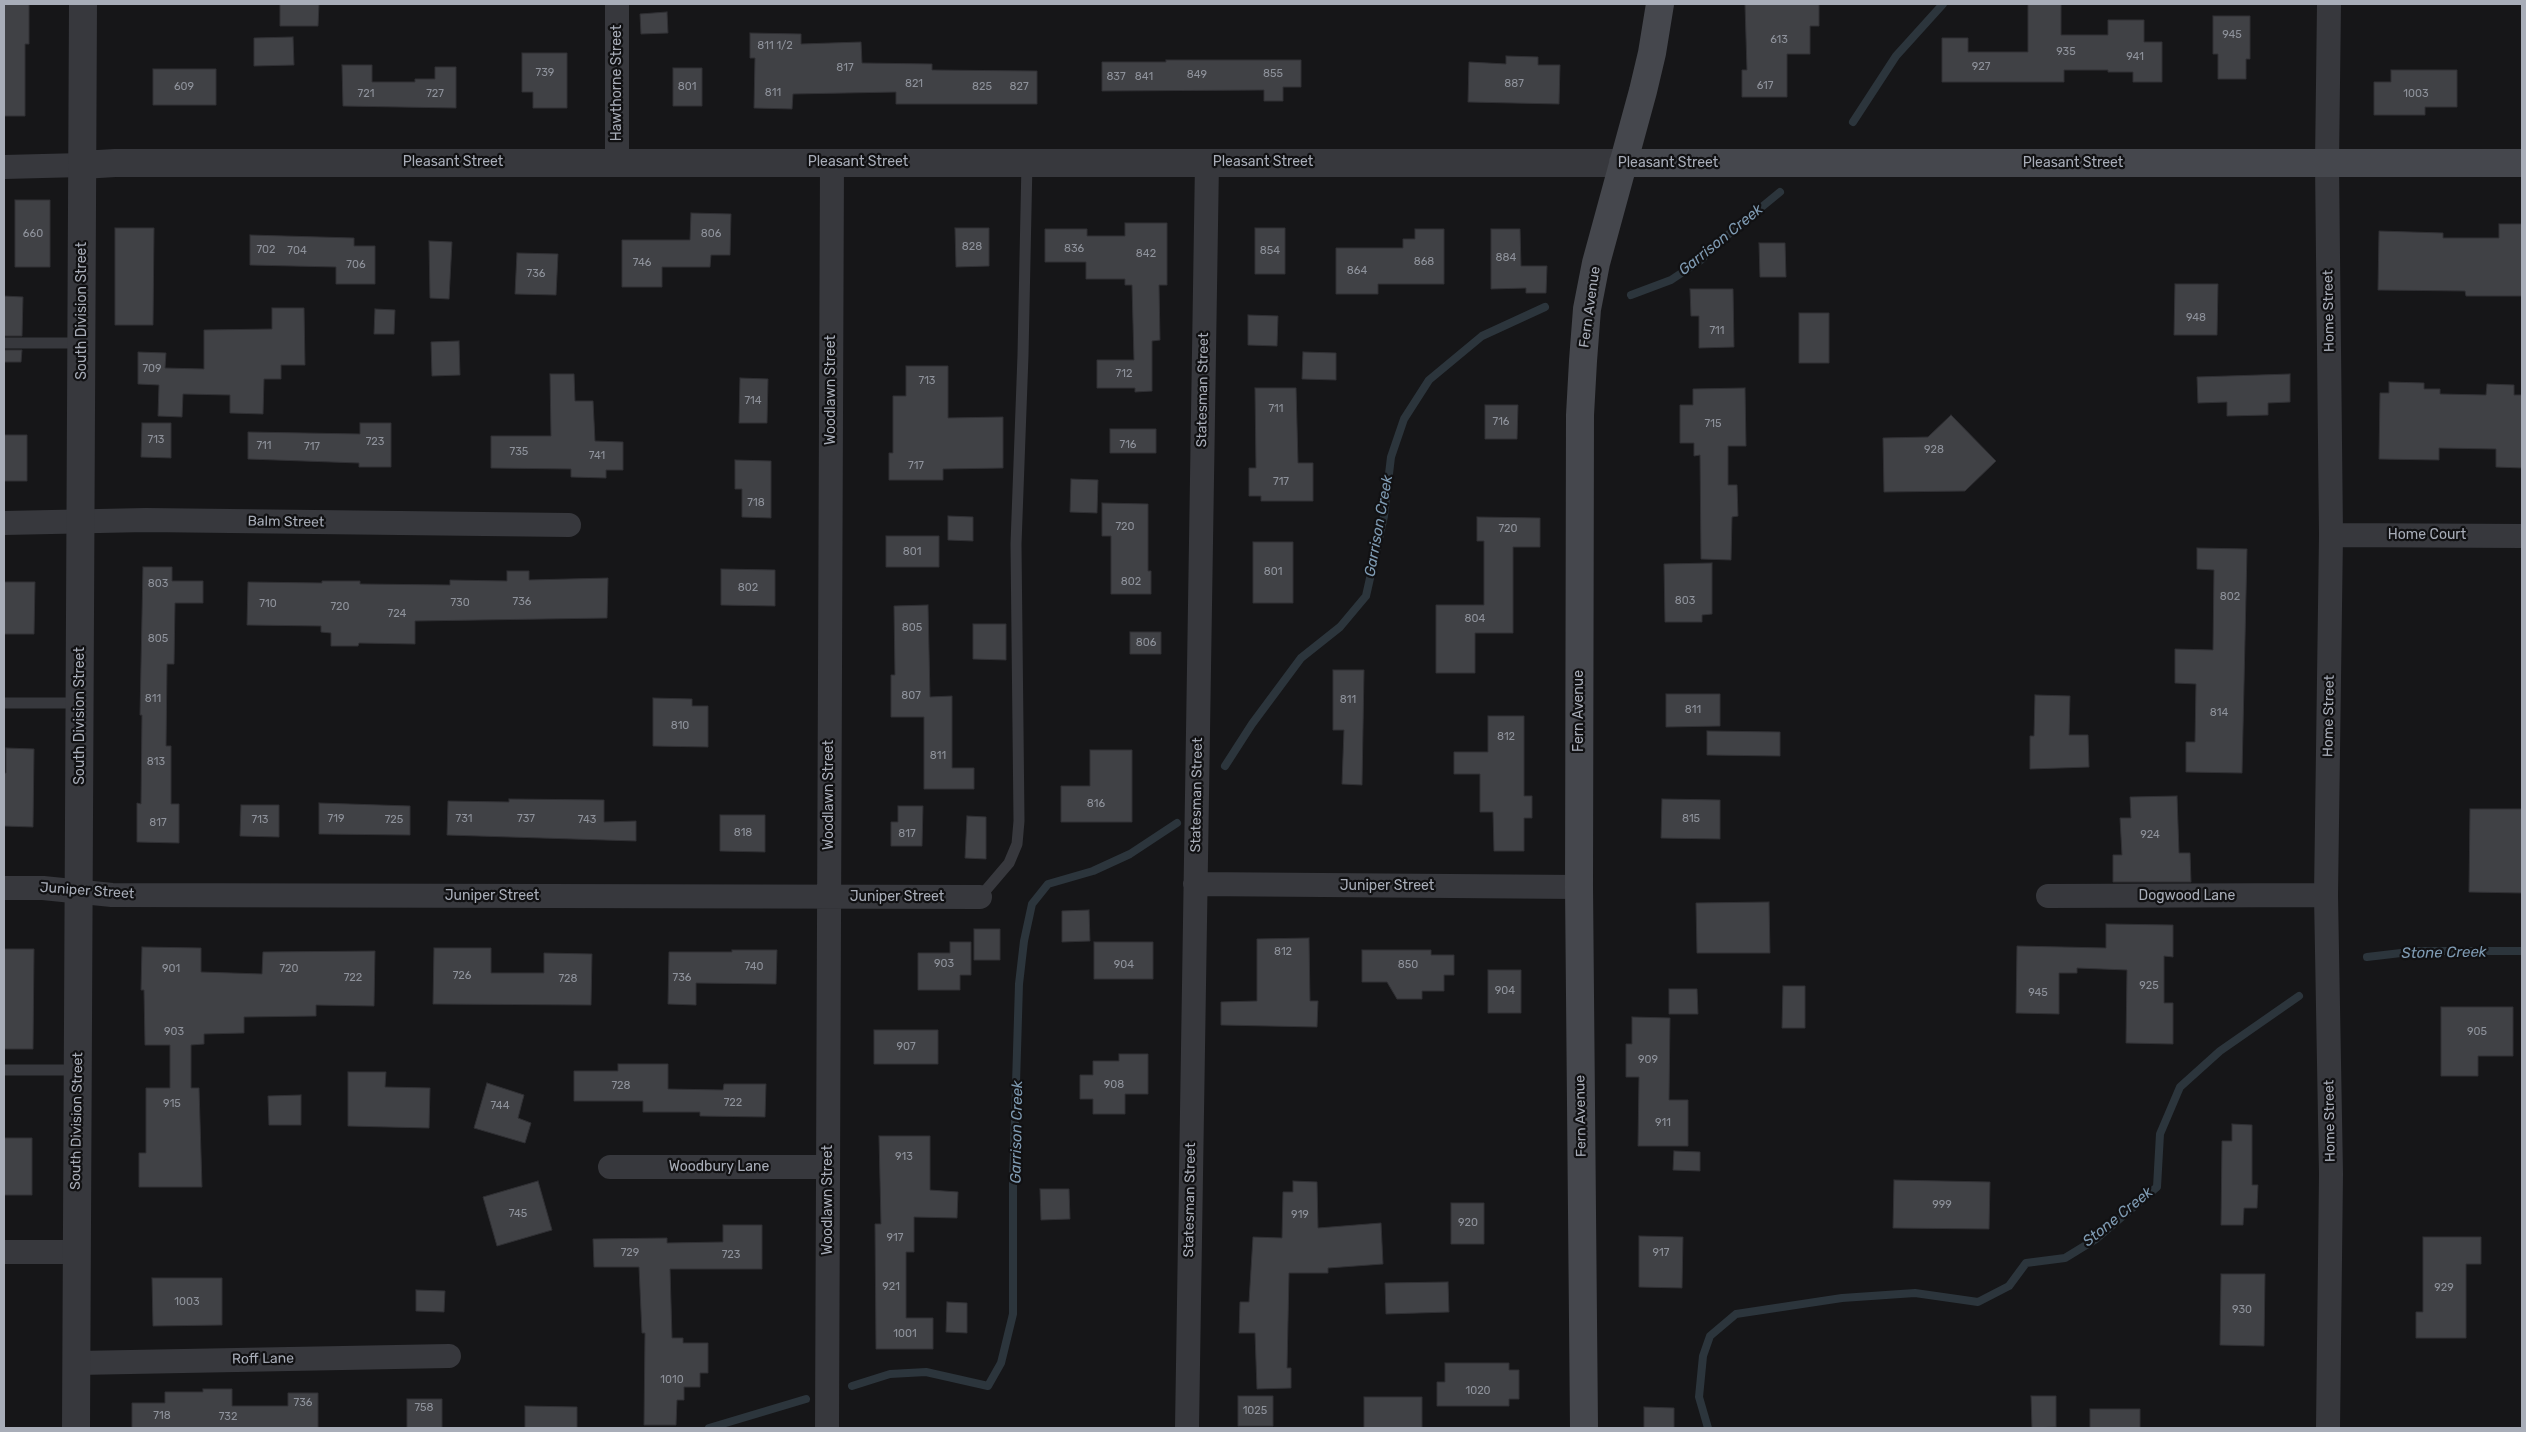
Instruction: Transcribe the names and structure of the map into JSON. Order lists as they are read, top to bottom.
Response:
{
  "streets": {
    "main road": ["Pleasant Street", "Fern Avenue"],
    "street": [
      "Hawthorne Street",
      "South Division Street",
      "Home Street",
      "Woodlawn Street",
      "Statesman Street",
      "Balm Street",
      "Home Court",
      "Juniper Street",
      "Dogwood Lane",
      "Woodbury Lane",
      "Roff Lane"
    ]
  },
  "crossings": [
    ["Hawthorne Street", "Pleasant Street"],
    ["Pleasant Street", "Fern Avenue"],
    ["Pleasant Street", "South Division Street"],
    ["Pleasant Street", "Home Street"],
    ["Pleasant Street", "Woodlawn Street"],
    ["Pleasant Street", "Statesman Street"],
    ["Fern Avenue", "Juniper Street"],
    ["South Division Street", "Balm Street"],
    ["South Division Street", "Juniper Street"],
    ["South Division Street", "Roff Lane"],
    ["Home Street", "Home Court"],
    ["Home Street", "Dogwood Lane"],
    ["Woodlawn Street", "Juniper Street"],
    ["Woodlawn Street", "Woodbury Lane"],
    ["Statesman Street", "Juniper Street"]
  ],
  "water": ["Garrison Creek", "Stone Creek"],
  "house_numbers": [
    "945",
    "613",
    "811 1/2",
    "935",
    "941",
    "927",
    "817",
    "739",
    "855",
    "849",
    "837",
    "841",
    "821",
    "887",
    "617",
    "609",
    "801",
    "825",
    "827",
    "811",
    "721",
    "727",
    "1003",
    "660",
    "806",
    "828",
    "836",
    "702",
    "704",
    "854",
    "842",
    "884",
    "868",
    "746",
    "706",
    "864",
    "736",
    "948",
    "711",
    "709",
    "712",
    "713",
    "714",
    "711",
    "716",
    "715",
    "713",
    "723",
    "716",
    "711",
    "717",
    "928",
    "735",
    "741",
    "717",
    "717",
    "718",
    "720",
    "720",
    "801",
    "801",
    "802",
    "803",
    "802",
    "802",
    "803",
    "736",
    "730",
    "710",
    "720",
    "724",
    "804",
    "805",
    "805",
    "806",
    "807",
    "811",
    "811",
    "811",
    "814",
    "810",
    "812",
    "811",
    "813",
    "816",
    "719",
    "731",
    "737",
    "815",
    "713",
    "725",
    "743",
    "817",
    "818",
    "817",
    "924",
    "812",
    "903",
    "904",
    "850",
    "740",
    "901",
    "720",
    "726",
    "722",
    "736",
    "728",
    "925",
    "904",
    "945",
    "903",
    "905",
    "907",
    "909",
    "908",
    "728",
    "722",
    "915",
    "744",
    "911",
    "913",
    "999",
    "745",
    "919",
    "920",
    "917",
    "729",
    "917",
    "723",
    "921",
    "929",
    "1003",
    "930",
    "1001",
    "1010",
    "1020",
    "736",
    "758",
    "1025",
    "718",
    "732"
  ]
}
